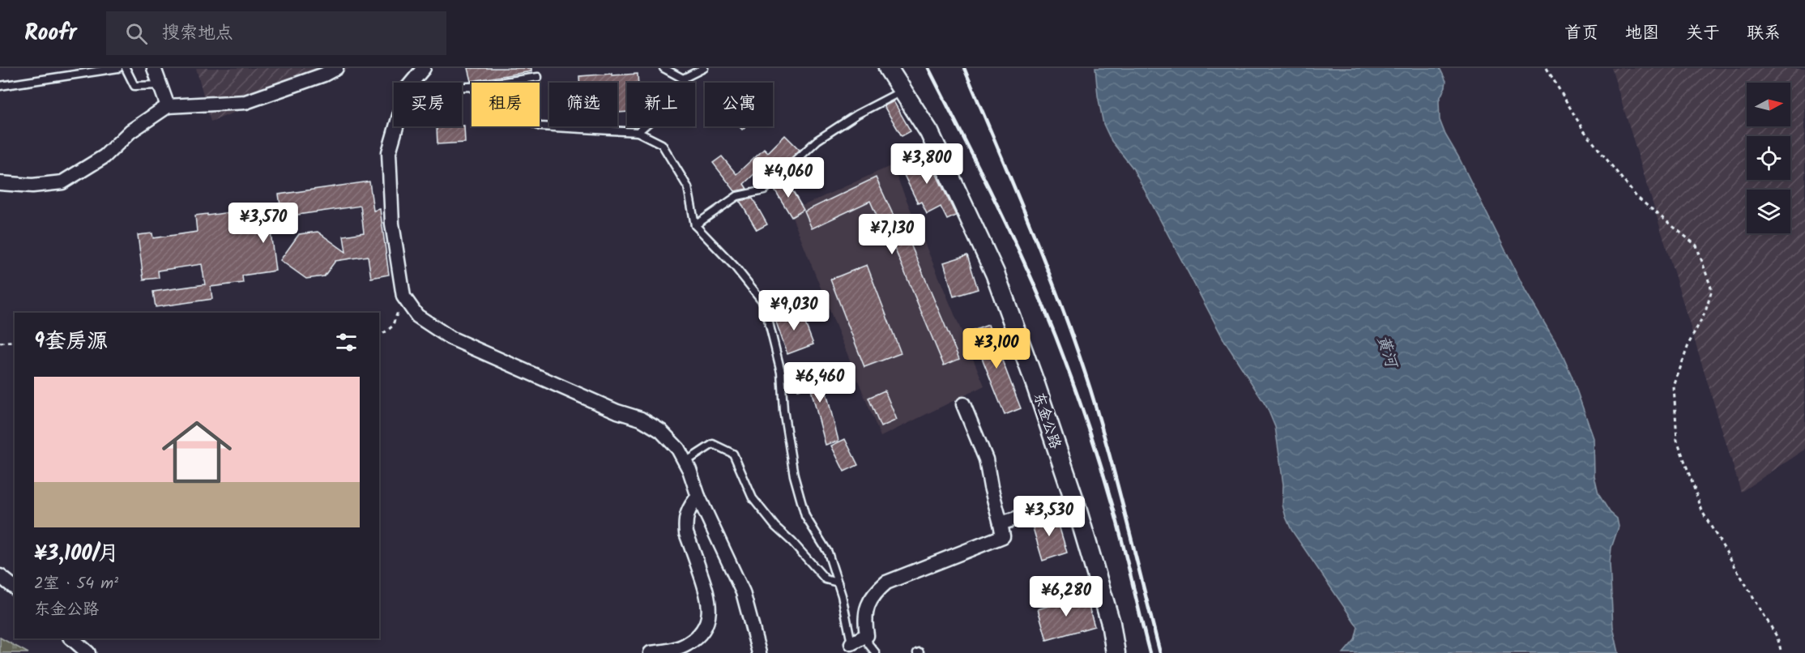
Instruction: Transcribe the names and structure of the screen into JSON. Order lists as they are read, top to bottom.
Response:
{
  "streets": {
    "main road": ["东金公路"]
  },
  "water": ["黄河"],
  "north": "right",
  "page": {
    "header": "Roofr",
    "search": "搜索地点",
    "nav": [
      "首页",
      "地图",
      "关于",
      "联系"
    ],
    "chip": [
      "买房",
      "租房",
      "筛选",
      "新上",
      "公寓"
    ],
    "price": [
      "¥3,800",
      "¥4,060",
      "¥3,570",
      "¥7,130",
      "¥9,030",
      "¥3,100",
      "¥6,460",
      "¥3,530",
      "¥6,280"
    ],
    "heading": "9套房源",
    "list": [
      {
        "name": "¥3,100/月",
        "note": "2室 · 54 m² · 东金公路"
      }
    ]
  }
}
